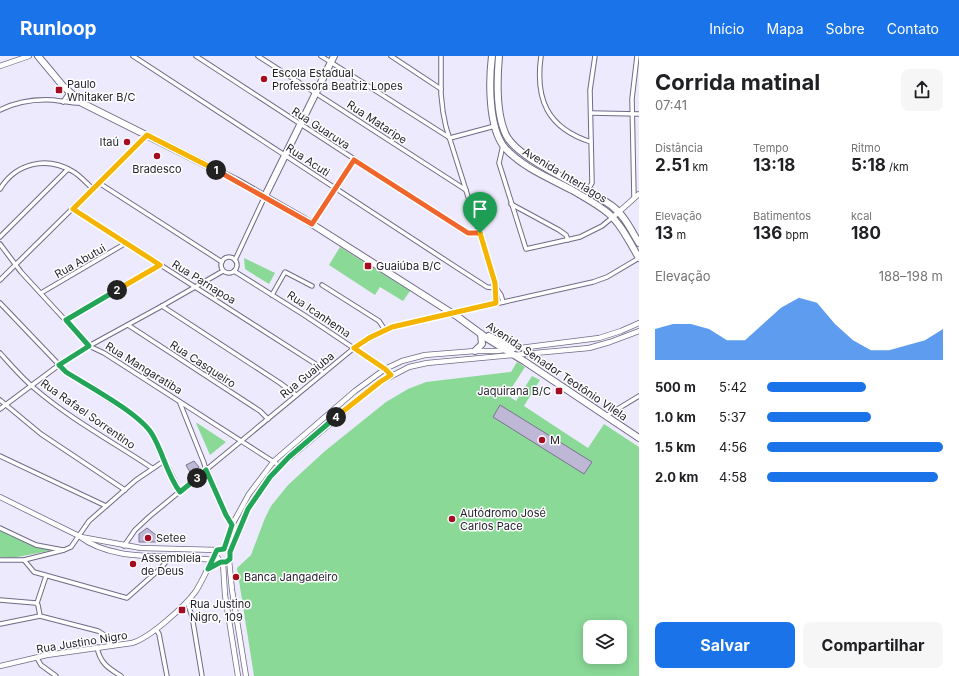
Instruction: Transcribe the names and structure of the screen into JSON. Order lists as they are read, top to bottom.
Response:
{
  "streets": {
    "main road": ["Avenida Interlagos", "Avenida Senador Teotônio Vilela"],
    "street": [
      "Rua Mataripe",
      "Rua Guaruva",
      "Rua Acuti",
      "Rua Abutui",
      "Rua Parnapoa",
      "Rua Icanhema",
      "Rua Casqueiro",
      "Rua Mangaratiba",
      "Rua Guaiuba",
      "Rua Rafael Sorrentino",
      "Rua Justino Nigro"
    ]
  },
  "crossings": [
    ["Avenida Interlagos", "Rua Guaiuba"],
    ["Rua Abutui", "Rua Parnapoa"],
    ["Rua Abutui", "Rua Mangaratiba"],
    ["Rua Parnapoa", "Rua Guaiuba"],
    ["Rua Icanhema", "Rua Guaiuba"],
    ["Rua Casqueiro", "Rua Guaiuba"],
    ["Rua Mangaratiba", "Rua Guaiuba"],
    ["Avenida Senador Teotônio Vilela", "Rua Guaiuba"]
  ],
  "places": {
    "other": [
      "Escola Estadual Professora Beatriz Lopes",
      "Itaú",
      "Bradesco",
      "M",
      "Autódromo José Carlos Pace",
      "Setee",
      "Assembleia de Deus",
      "Banca Jangadeiro"
    ],
    "transit": [
      "Paulo Whitaker B/C",
      "Guaiúba B/C",
      "Jaquirana B/C",
      "Rua Justino Nigro, 109"
    ]
  },
  "page": {
    "header": "Runloop",
    "nav": [
      "Início",
      "Mapa",
      "Sobre",
      "Contato"
    ],
    "heading": ["Corrida matinal", "07:41"],
    "stats": [
      ["Distância", "2.51 km"],
      ["Tempo", "13:18"],
      ["Ritmo", "5:18 /km"],
      ["Elevação", "13 m"],
      ["Batimentos", "136 bpm"],
      ["kcal", "180"]
    ],
    "pins": [
      "1",
      "2",
      "4",
      "3"
    ],
    "chart": ["Elevação", "188–198 m"],
    "list": [
      {
        "name": "500 m",
        "note": "5:42"
      },
      {
        "name": "1.0 km",
        "note": "5:37"
      },
      {
        "name": "1.5 km",
        "note": "4:56"
      },
      {
        "name": "2.0 km",
        "note": "4:58"
      }
    ],
    "buttons": ["Salvar", "Compartilhar"]
  }
}
